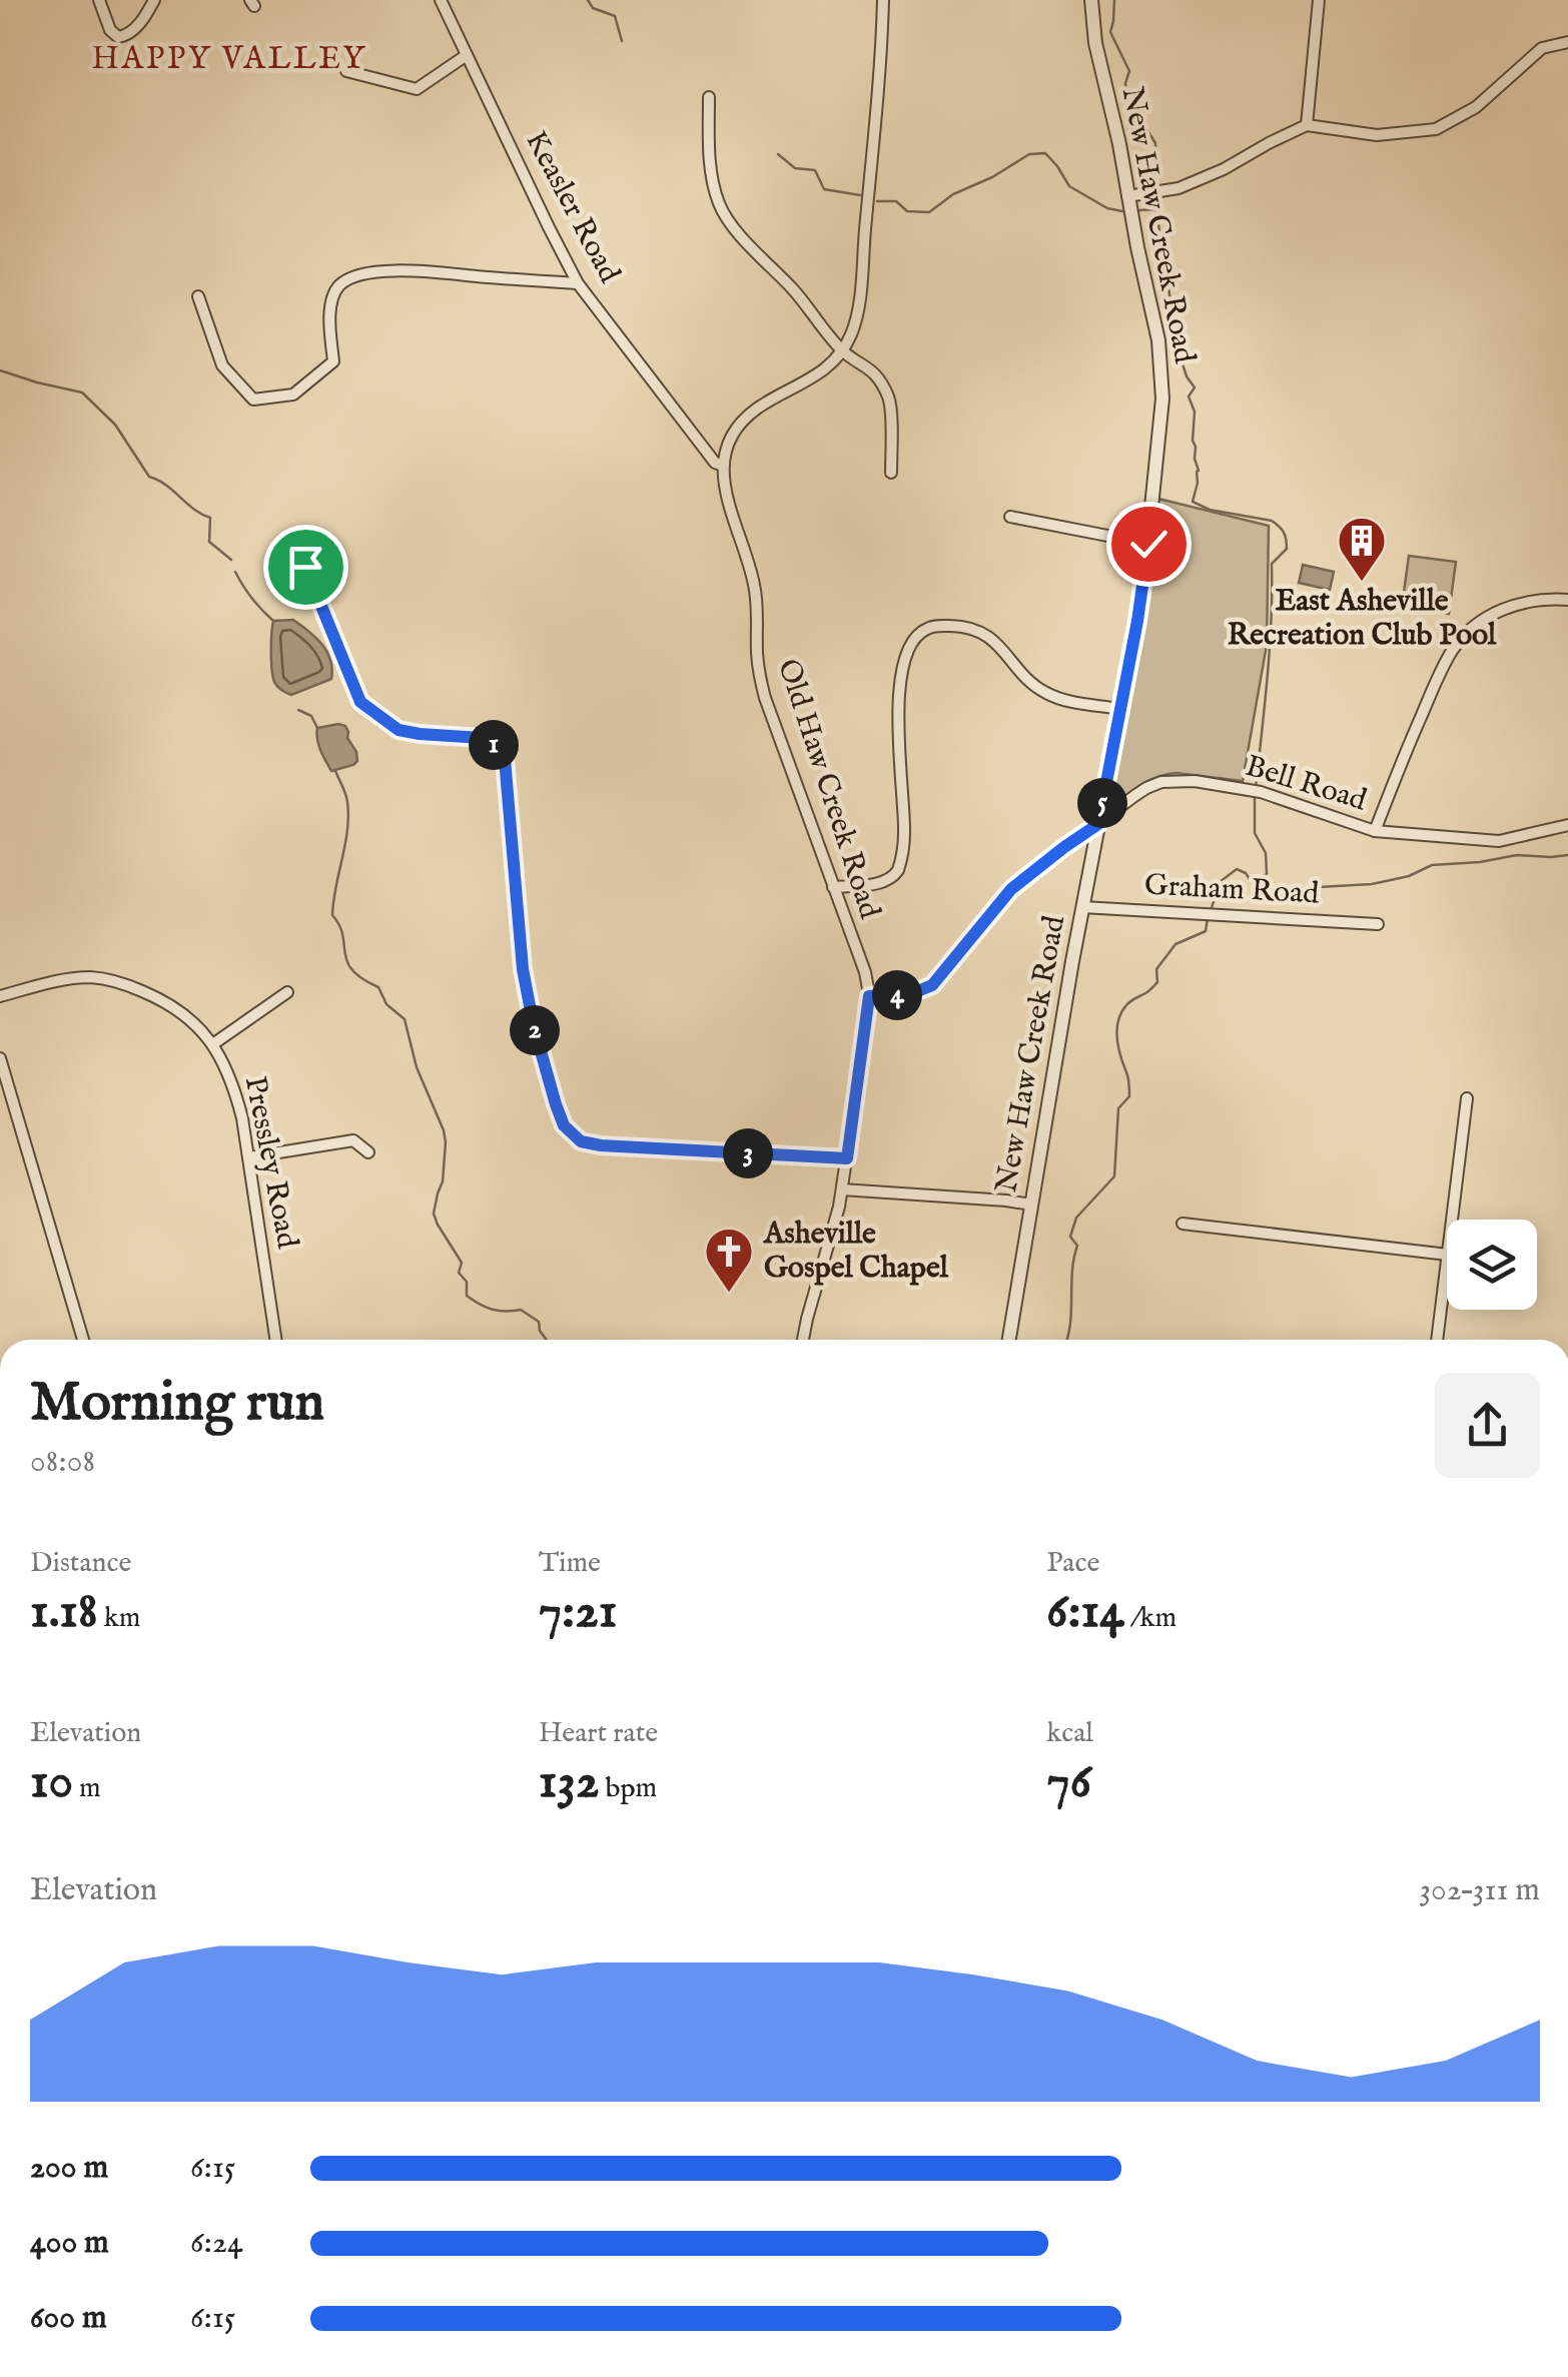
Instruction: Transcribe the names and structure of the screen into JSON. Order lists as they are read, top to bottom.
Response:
{
  "streets": {
    "street": [
      "Keasler Road",
      "New Haw Creek Road",
      "Bell Road",
      "Old Haw Creek Road",
      "Graham Road",
      "Pressley Road"
    ]
  },
  "crossings": [
    ["Keasler Road", "Old Haw Creek Road"],
    ["New Haw Creek Road", "Bell Road"],
    ["New Haw Creek Road", "Graham Road"],
    ["Bell Road", "Old Haw Creek Road"]
  ],
  "districts": ["HAPPY VALLEY"],
  "places": {
    "building": ["East Asheville Recreation Club Pool"],
    "church": ["Asheville Gospel Chapel"]
  },
  "page": {
    "pins": [
      "1",
      "5",
      "4",
      "2",
      "3"
    ],
    "heading": ["Morning run", "08:08"],
    "stats": [
      ["Distance", "1.18 km"],
      ["Time", "7:21"],
      ["Pace", "6:14 /km"],
      ["Elevation", "10 m"],
      ["Heart rate", "132 bpm"],
      ["kcal", "76"]
    ],
    "chart": ["Elevation", "302–311 m"],
    "list": [
      {
        "name": "200 m",
        "note": "6:15"
      },
      {
        "name": "400 m",
        "note": "6:24"
      },
      {
        "name": "600 m",
        "note": "6:15"
      }
    ]
  }
}
